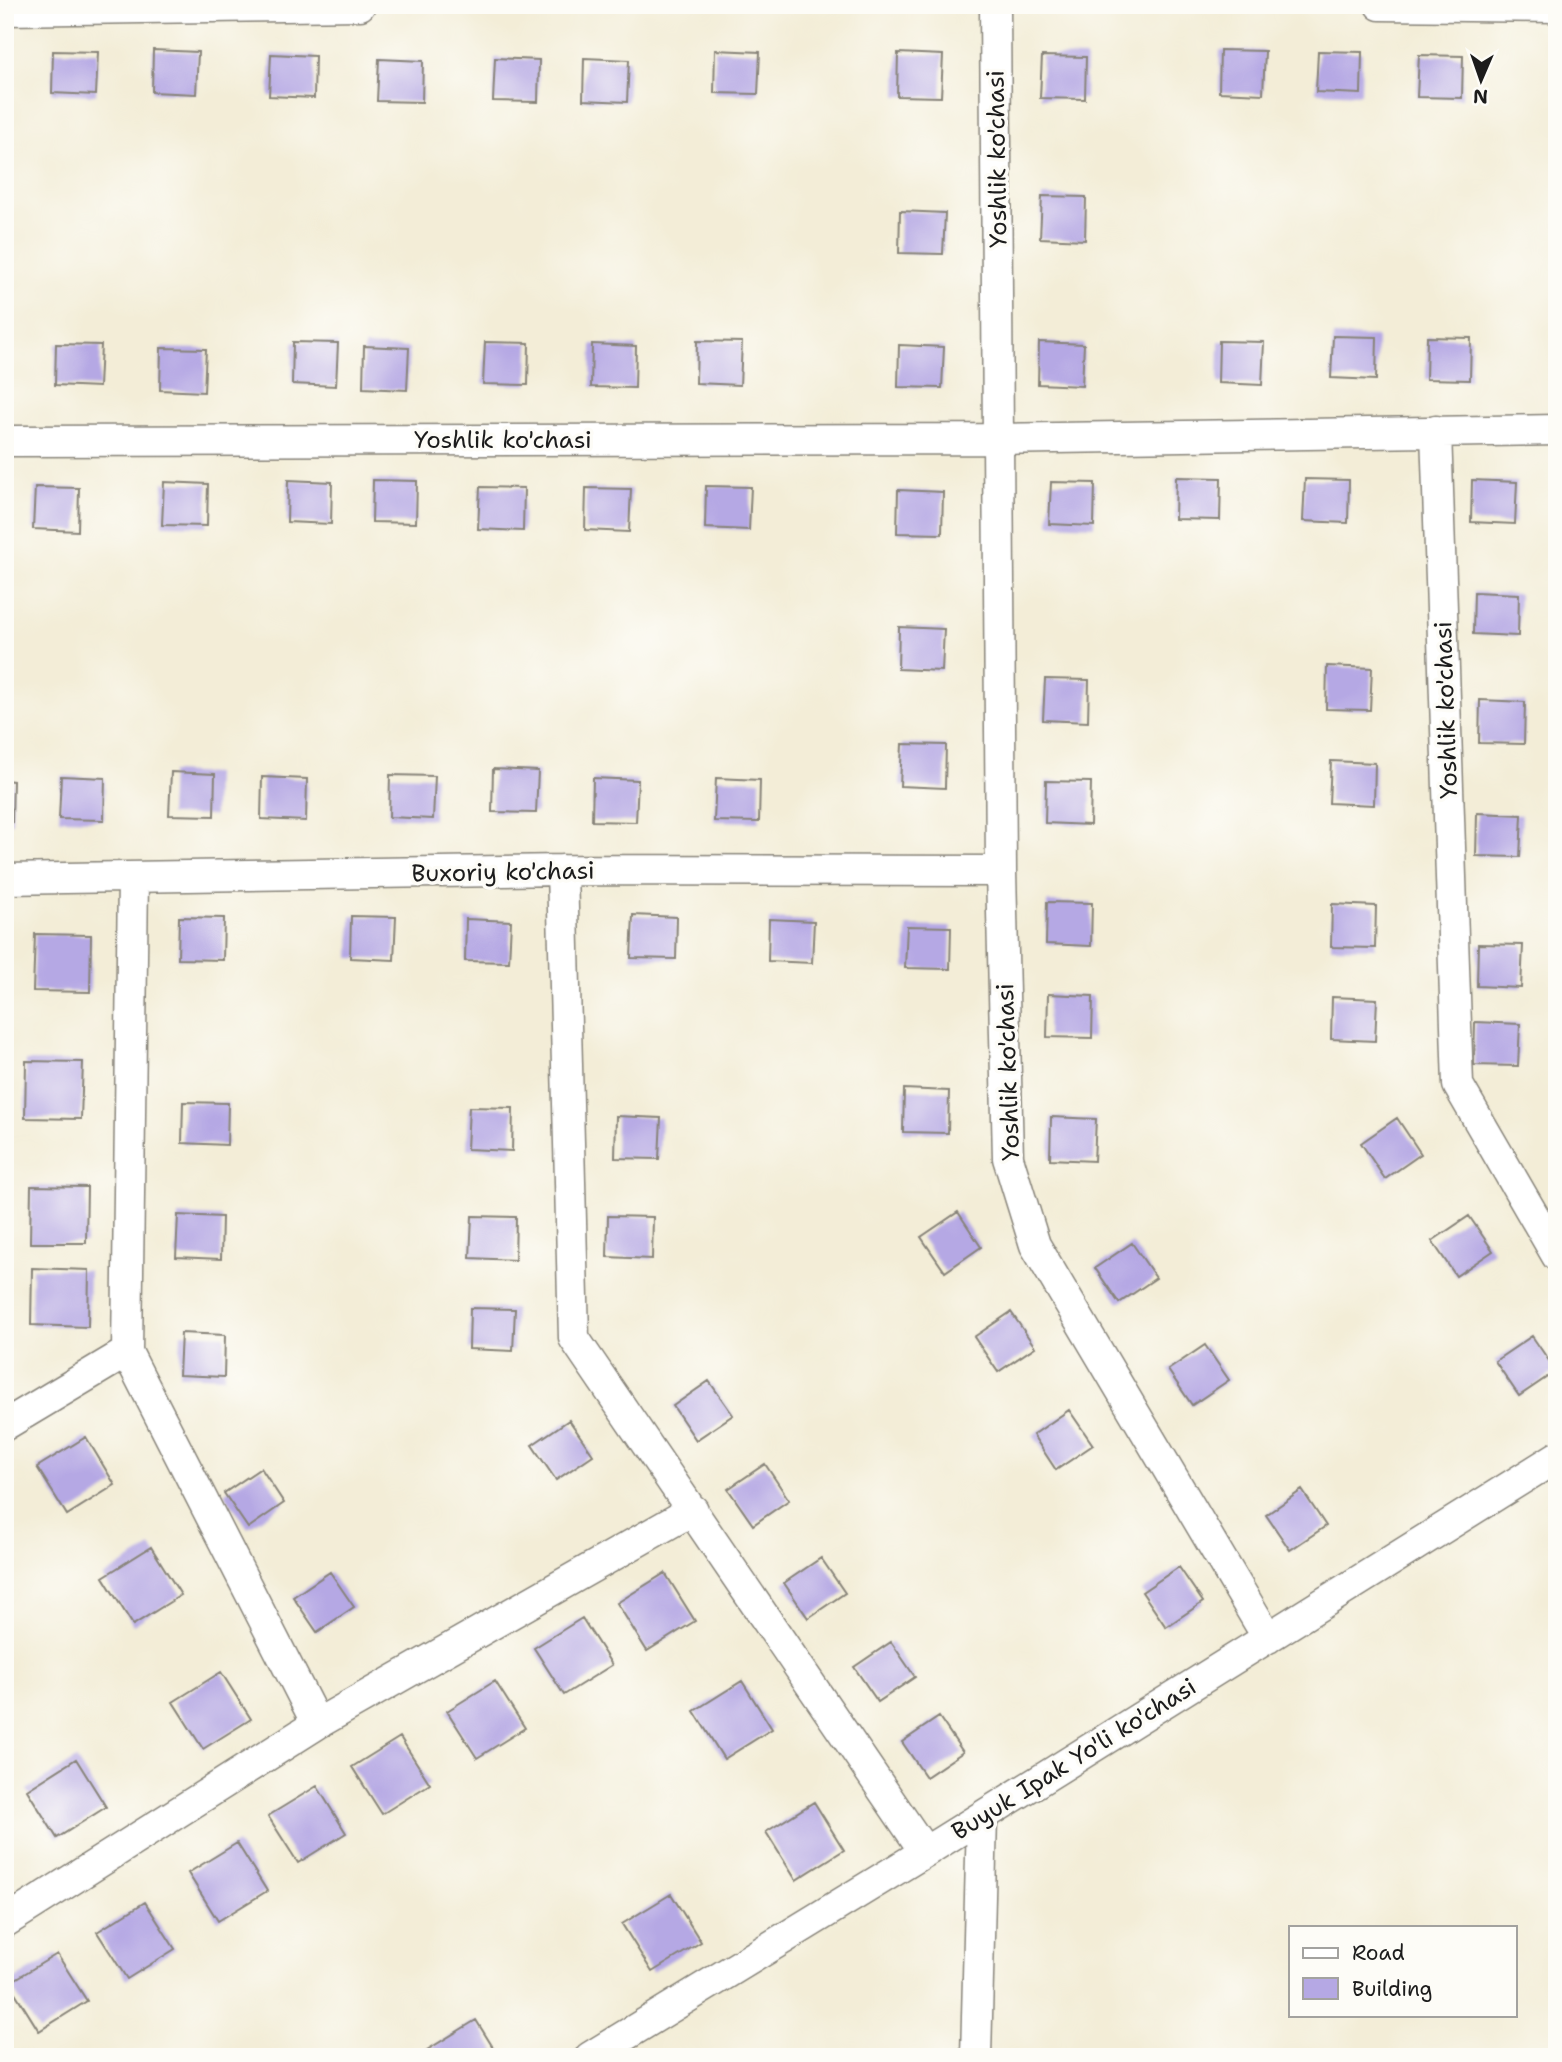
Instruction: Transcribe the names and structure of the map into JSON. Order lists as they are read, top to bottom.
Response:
{
  "streets": {
    "street": ["Yoshlik ko'chasi", "Buxoriy ko'chasi", "Buyuk Ipak Yo'li ko'chasi"]
  },
  "crossings": [
    ["Yoshlik ko'chasi", "Buxoriy ko'chasi"],
    ["Yoshlik ko'chasi", "Buyuk Ipak Yo'li ko'chasi"]
  ],
  "legend": ["Road", "Building"],
  "north": "bottom"
}
